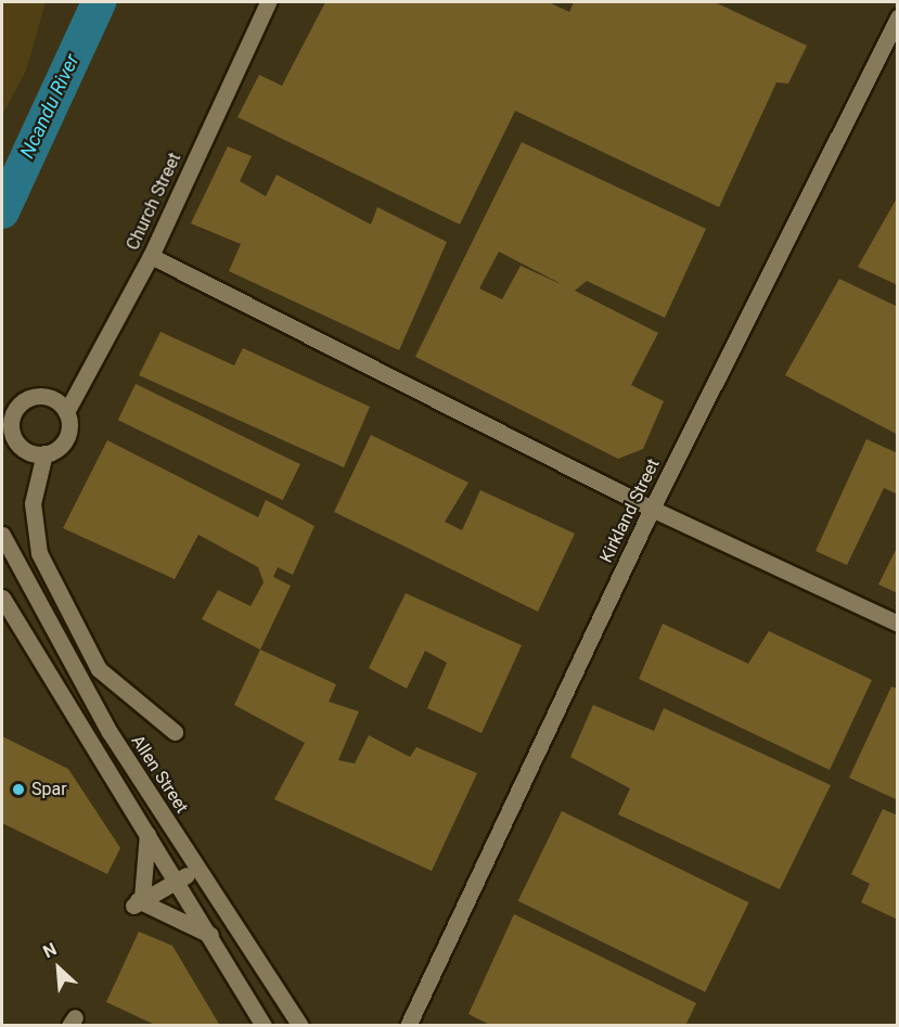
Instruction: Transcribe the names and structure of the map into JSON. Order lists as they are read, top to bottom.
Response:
{
  "streets": {
    "street": ["Church Street", "Kirkland Street", "Allen Street"]
  },
  "water": ["Ncandu River"],
  "places": ["Spar"],
  "north": "top left"
}
